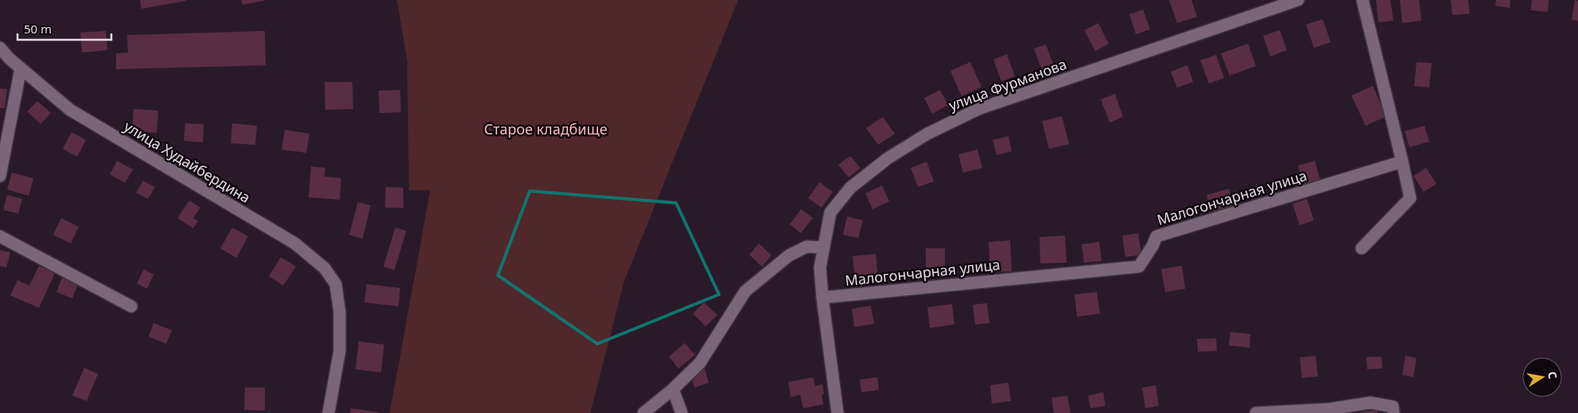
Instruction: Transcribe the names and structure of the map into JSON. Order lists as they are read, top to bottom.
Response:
{
  "streets": {
    "street": ["улица Фурманова", "улица Худайбердина", "Малогончарная улица"]
  },
  "crossings": [
    ["улица Фурманова", "Малогончарная улица"]
  ],
  "parks": ["Старое кладбище"],
  "scale_bar": "50 m",
  "north": "right"
}
